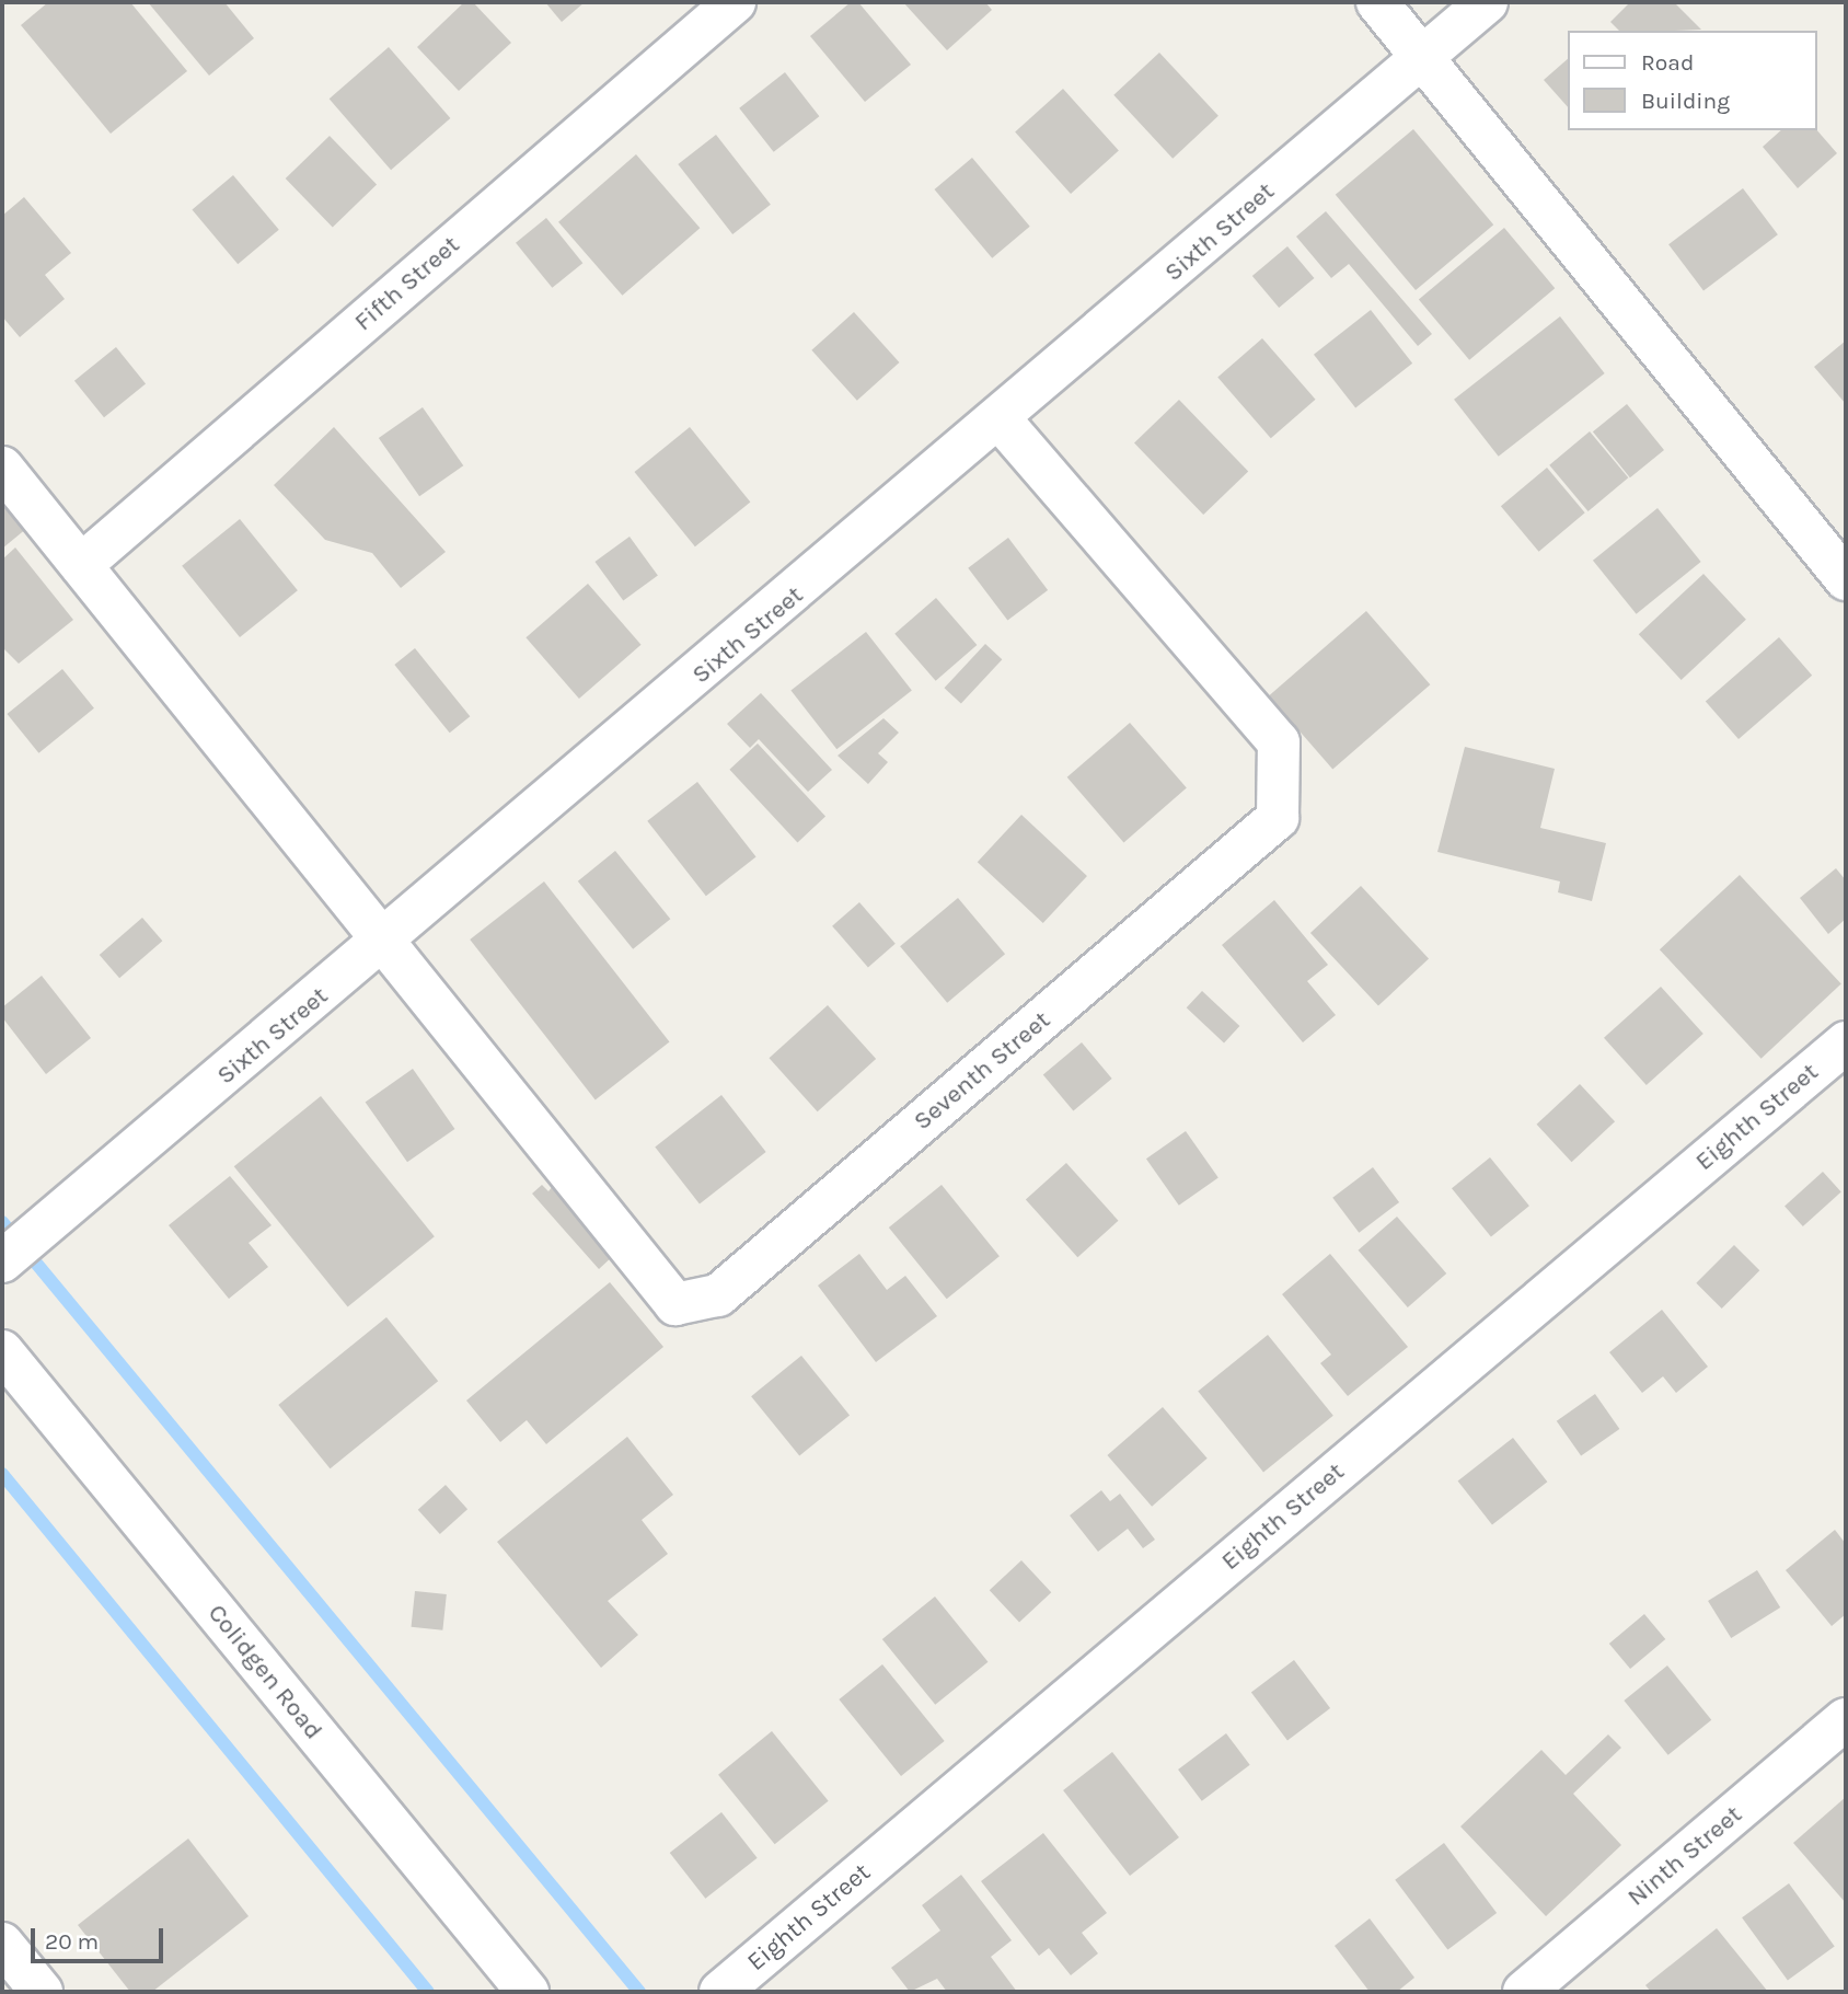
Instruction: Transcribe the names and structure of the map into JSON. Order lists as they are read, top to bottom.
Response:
{
  "streets": {
    "street": [
      "Sixth Street",
      "Fifth Street",
      "Seventh Street",
      "Eighth Street",
      "Colidgen Road",
      "Ninth Street"
    ]
  },
  "crossings": [
    ["Sixth Street", "Seventh Street"]
  ],
  "legend": ["Road", "Building"],
  "scale_bar": "20 m"
}
